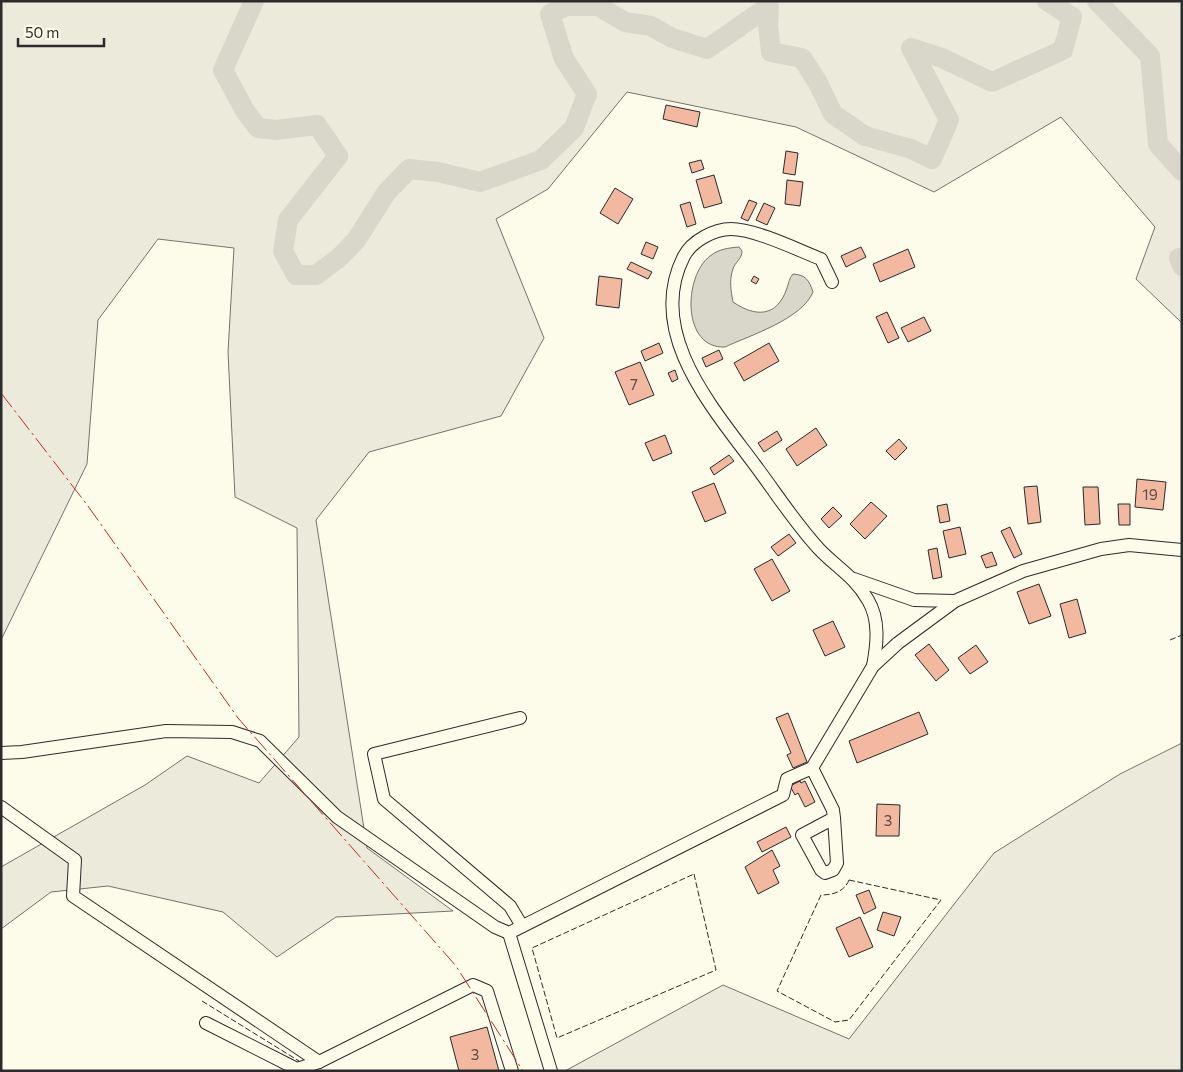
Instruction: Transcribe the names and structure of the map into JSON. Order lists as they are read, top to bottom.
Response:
{
  "house_numbers": [
    "7",
    "19",
    "3",
    "3"
  ],
  "scale_bar": "50 m"
}
